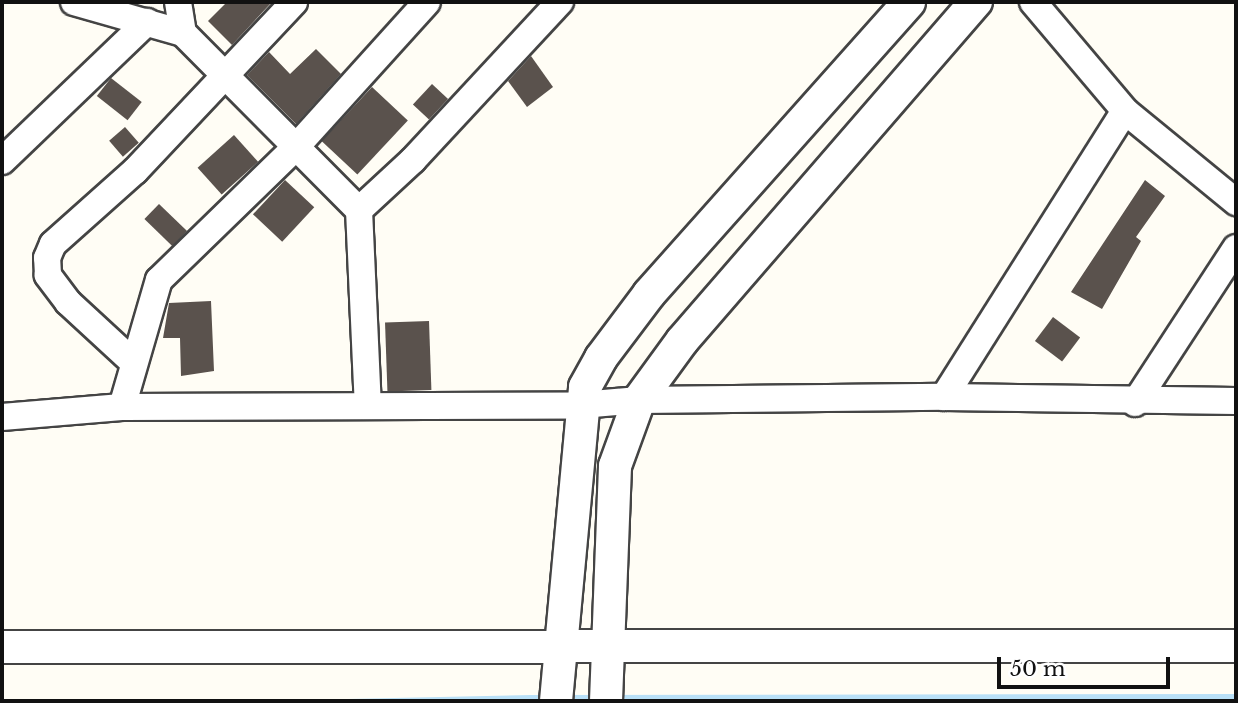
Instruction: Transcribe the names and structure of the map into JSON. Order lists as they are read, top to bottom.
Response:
{
  "scale_bar": "50 m"
}
